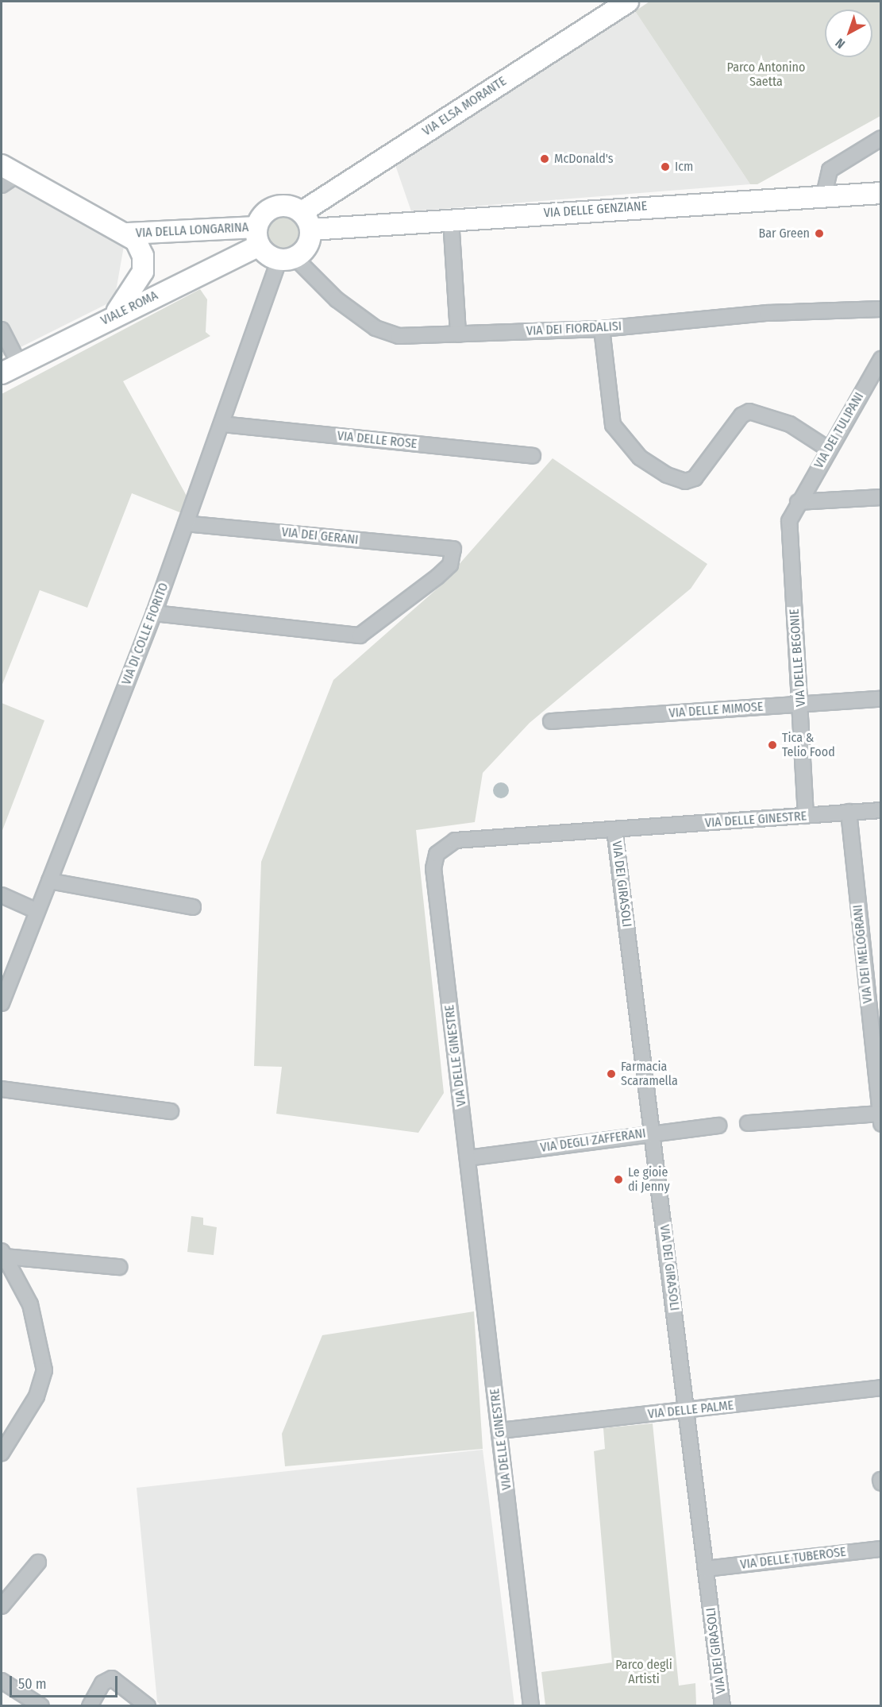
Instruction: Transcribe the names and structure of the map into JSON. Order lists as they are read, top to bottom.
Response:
{
  "streets": {
    "street": [
      "VIA ELSA MORANTE",
      "VIA DELLE GENZIANE",
      "VIA DELLA LONGARINA",
      "VIALE ROMA",
      "VIA DEI FIORDALISI",
      "VIA DEI TULIPANI",
      "VIA DELLE ROSE",
      "VIA DEI GERANI",
      "VIA DI COLLE FIORITO",
      "VIA DELLE BEGONIE",
      "VIA DELLE MIMOSE",
      "VIA DELLE GINESTRE",
      "VIA DEI GIRASOLI",
      "VIA DEI MELOGRANI",
      "VIA DEGLI ZAFFERANI",
      "VIA DELLE PALME",
      "VIA DELLE TUBEROSE"
    ]
  },
  "crossings": [
    ["VIA ELSA MORANTE", "VIA DELLE GENZIANE"],
    ["VIA DELLE GENZIANE", "VIA DELLA LONGARINA"],
    ["VIA DELLE GENZIANE", "VIALE ROMA"],
    ["VIA DELLA LONGARINA", "VIALE ROMA"],
    ["VIA DEI FIORDALISI", "VIA DI COLLE FIORITO"],
    ["VIA DEI TULIPANI", "VIA DELLE BEGONIE"],
    ["VIA DELLE ROSE", "VIA DI COLLE FIORITO"],
    ["VIA DEI GERANI", "VIA DI COLLE FIORITO"],
    ["VIA DELLE BEGONIE", "VIA DELLE MIMOSE"],
    ["VIA DELLE BEGONIE", "VIA DELLE GINESTRE"],
    ["VIA DELLE GINESTRE", "VIA DEI GIRASOLI"],
    ["VIA DELLE GINESTRE", "VIA DEI MELOGRANI"],
    ["VIA DELLE GINESTRE", "VIA DEGLI ZAFFERANI"],
    ["VIA DELLE GINESTRE", "VIA DELLE PALME"],
    ["VIA DEI GIRASOLI", "VIA DEGLI ZAFFERANI"],
    ["VIA DEI GIRASOLI", "VIA DELLE PALME"],
    ["VIA DEI GIRASOLI", "VIA DELLE TUBEROSE"]
  ],
  "parks": ["Parco Antonino Saetta", "Parco degli Artisti"],
  "places": [
    "McDonald's",
    "Icm",
    "Bar Green",
    "Tica & Telio Food",
    "Farmacia Scaramella",
    "Le gioie di Jenny"
  ],
  "scale_bar": "50 m",
  "north": "bottom left"
}
